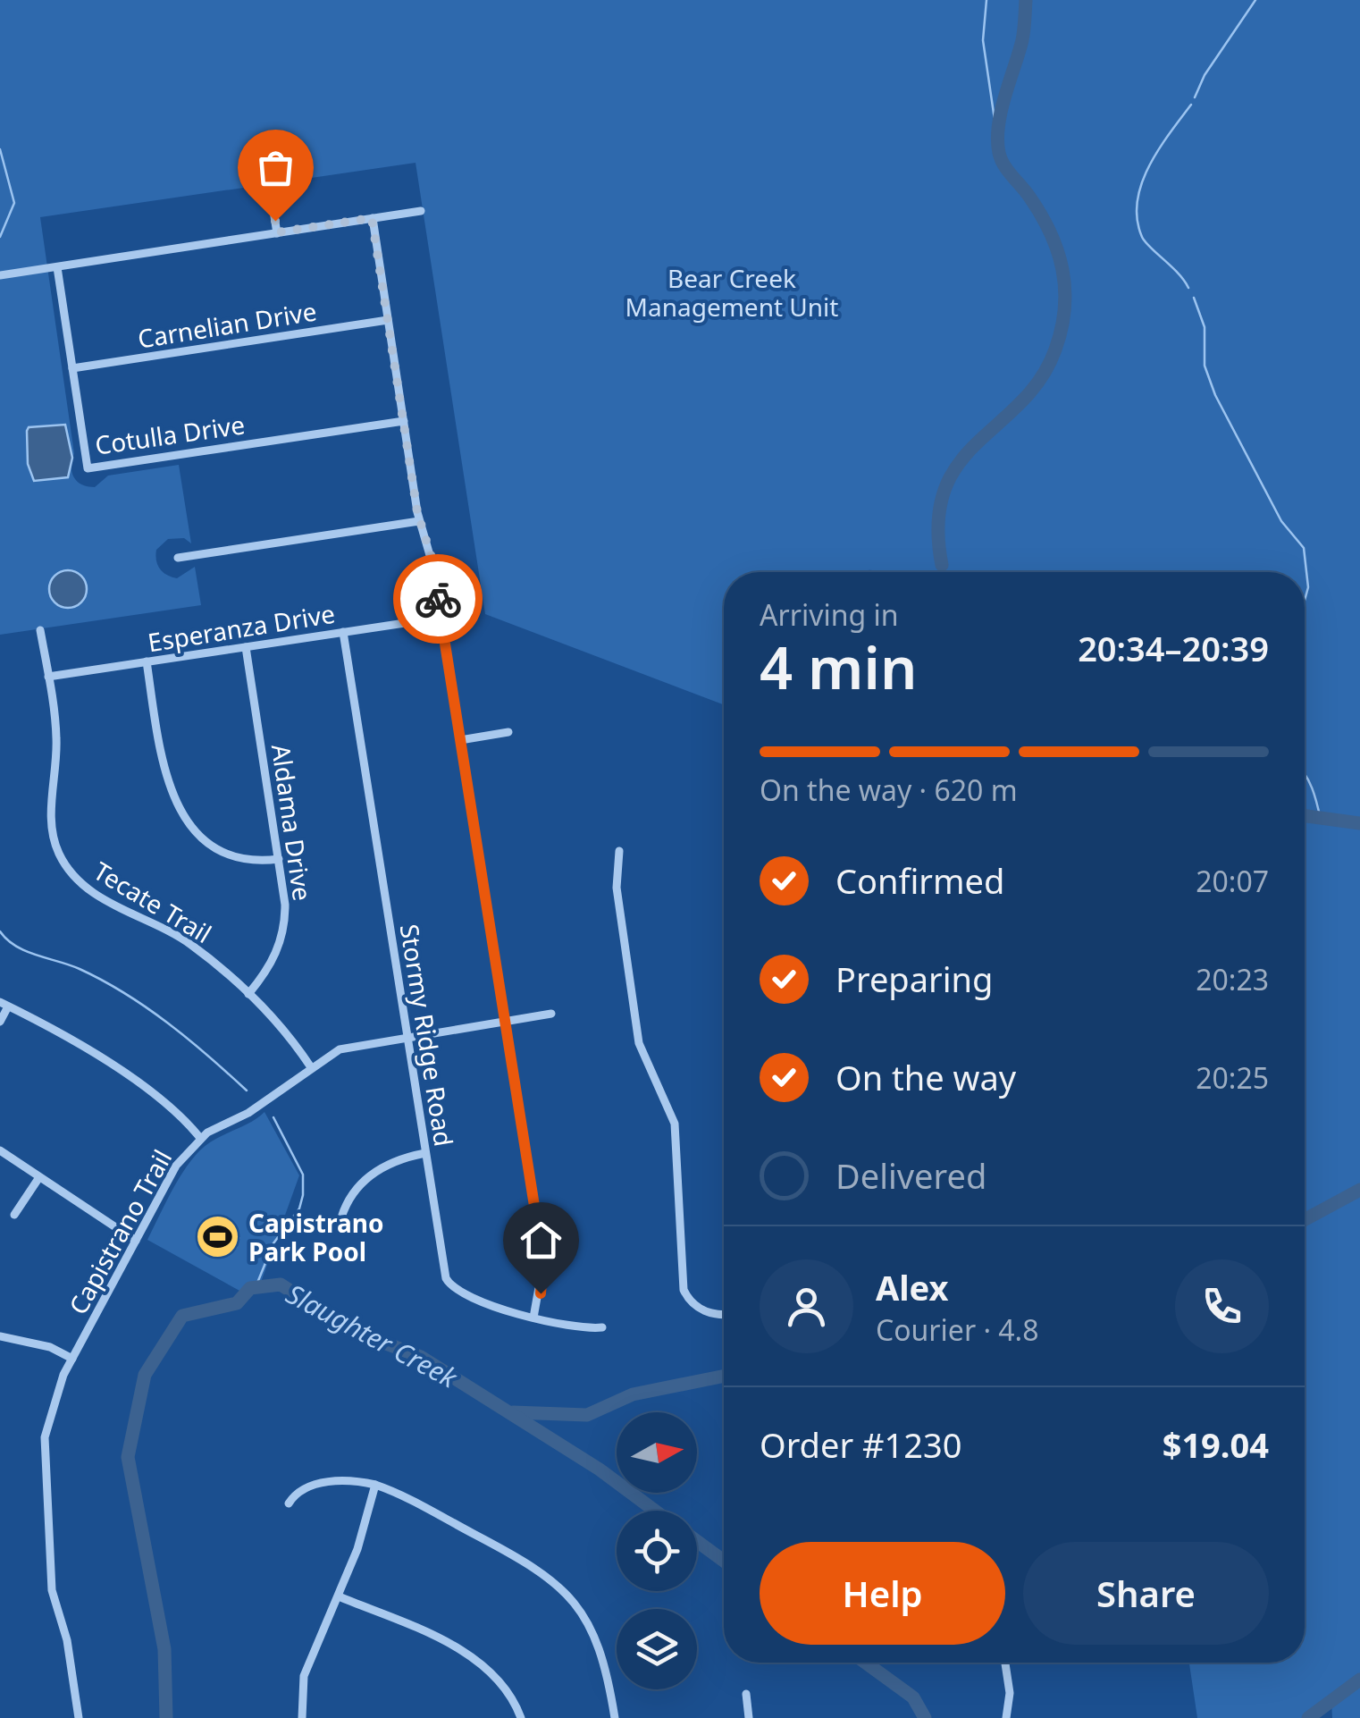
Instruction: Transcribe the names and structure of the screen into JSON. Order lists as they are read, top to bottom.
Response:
{
  "streets": {
    "street": [
      "Carnelian Drive",
      "Cotulla Drive",
      "Esperanza Drive",
      "Aldama Drive",
      "Tecate Trail",
      "Stormy Ridge Road",
      "Capistrano Trail"
    ]
  },
  "crossings": [
    ["Carnelian Drive", "Cotulla Drive"],
    ["Esperanza Drive", "Aldama Drive"],
    ["Esperanza Drive", "Tecate Trail"],
    ["Esperanza Drive", "Stormy Ridge Road"],
    ["Aldama Drive", "Tecate Trail"],
    ["Tecate Trail", "Capistrano Trail"],
    ["Stormy Ridge Road", "Capistrano Trail"]
  ],
  "water": ["Slaughter Creek"],
  "parks": ["Bear Creek Management Unit"],
  "places": {
    "sports": ["Capistrano Park Pool"]
  },
  "north": "right",
  "page": {
    "heading": ["4 min", "Arriving in", "20:34–20:39"],
    "panel": [
      "Alex",
      "Courier · 4.8",
      "Order #1230",
      "$19.04"
    ],
    "bar": "On the way · 620 m",
    "list": [
      ["Confirmed", "20:07"],
      ["Preparing", "20:23"],
      ["On the way", "20:25"],
      "Delivered"
    ],
    "buttons": ["Help", "Share"]
  }
}
